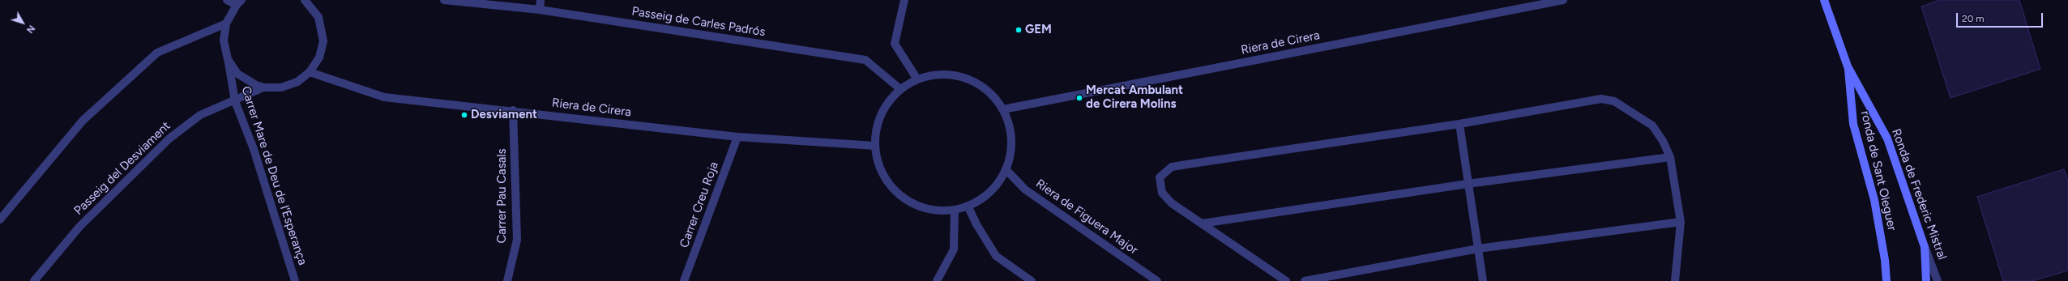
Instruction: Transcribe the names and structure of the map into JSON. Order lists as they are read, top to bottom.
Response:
{
  "streets": {
    "street": [
      "Passeig de Carles Padrós",
      "Riera de Cirera",
      "Passeig del Desviament",
      "ronda de Sant Oleguer",
      "Carrer Mare de Deu de l'Esperança",
      "Ronda de Frederic Mistral",
      "Carrer Pau Casals",
      "Carrer Creu Roja",
      "Riera de Figuera Major"
    ]
  },
  "crossings": [
    ["Riera de Cirera", "Carrer Pau Casals"],
    ["Riera de Cirera", "Carrer Creu Roja"],
    ["Passeig del Desviament", "Carrer Mare de Deu de l'Esperança"],
    ["ronda de Sant Oleguer", "Ronda de Frederic Mistral"]
  ],
  "places": ["GEM", "Mercat Ambulant de Cirera Molins", "Desviament"],
  "scale_bar": "20 m",
  "north": "bottom right"
}
